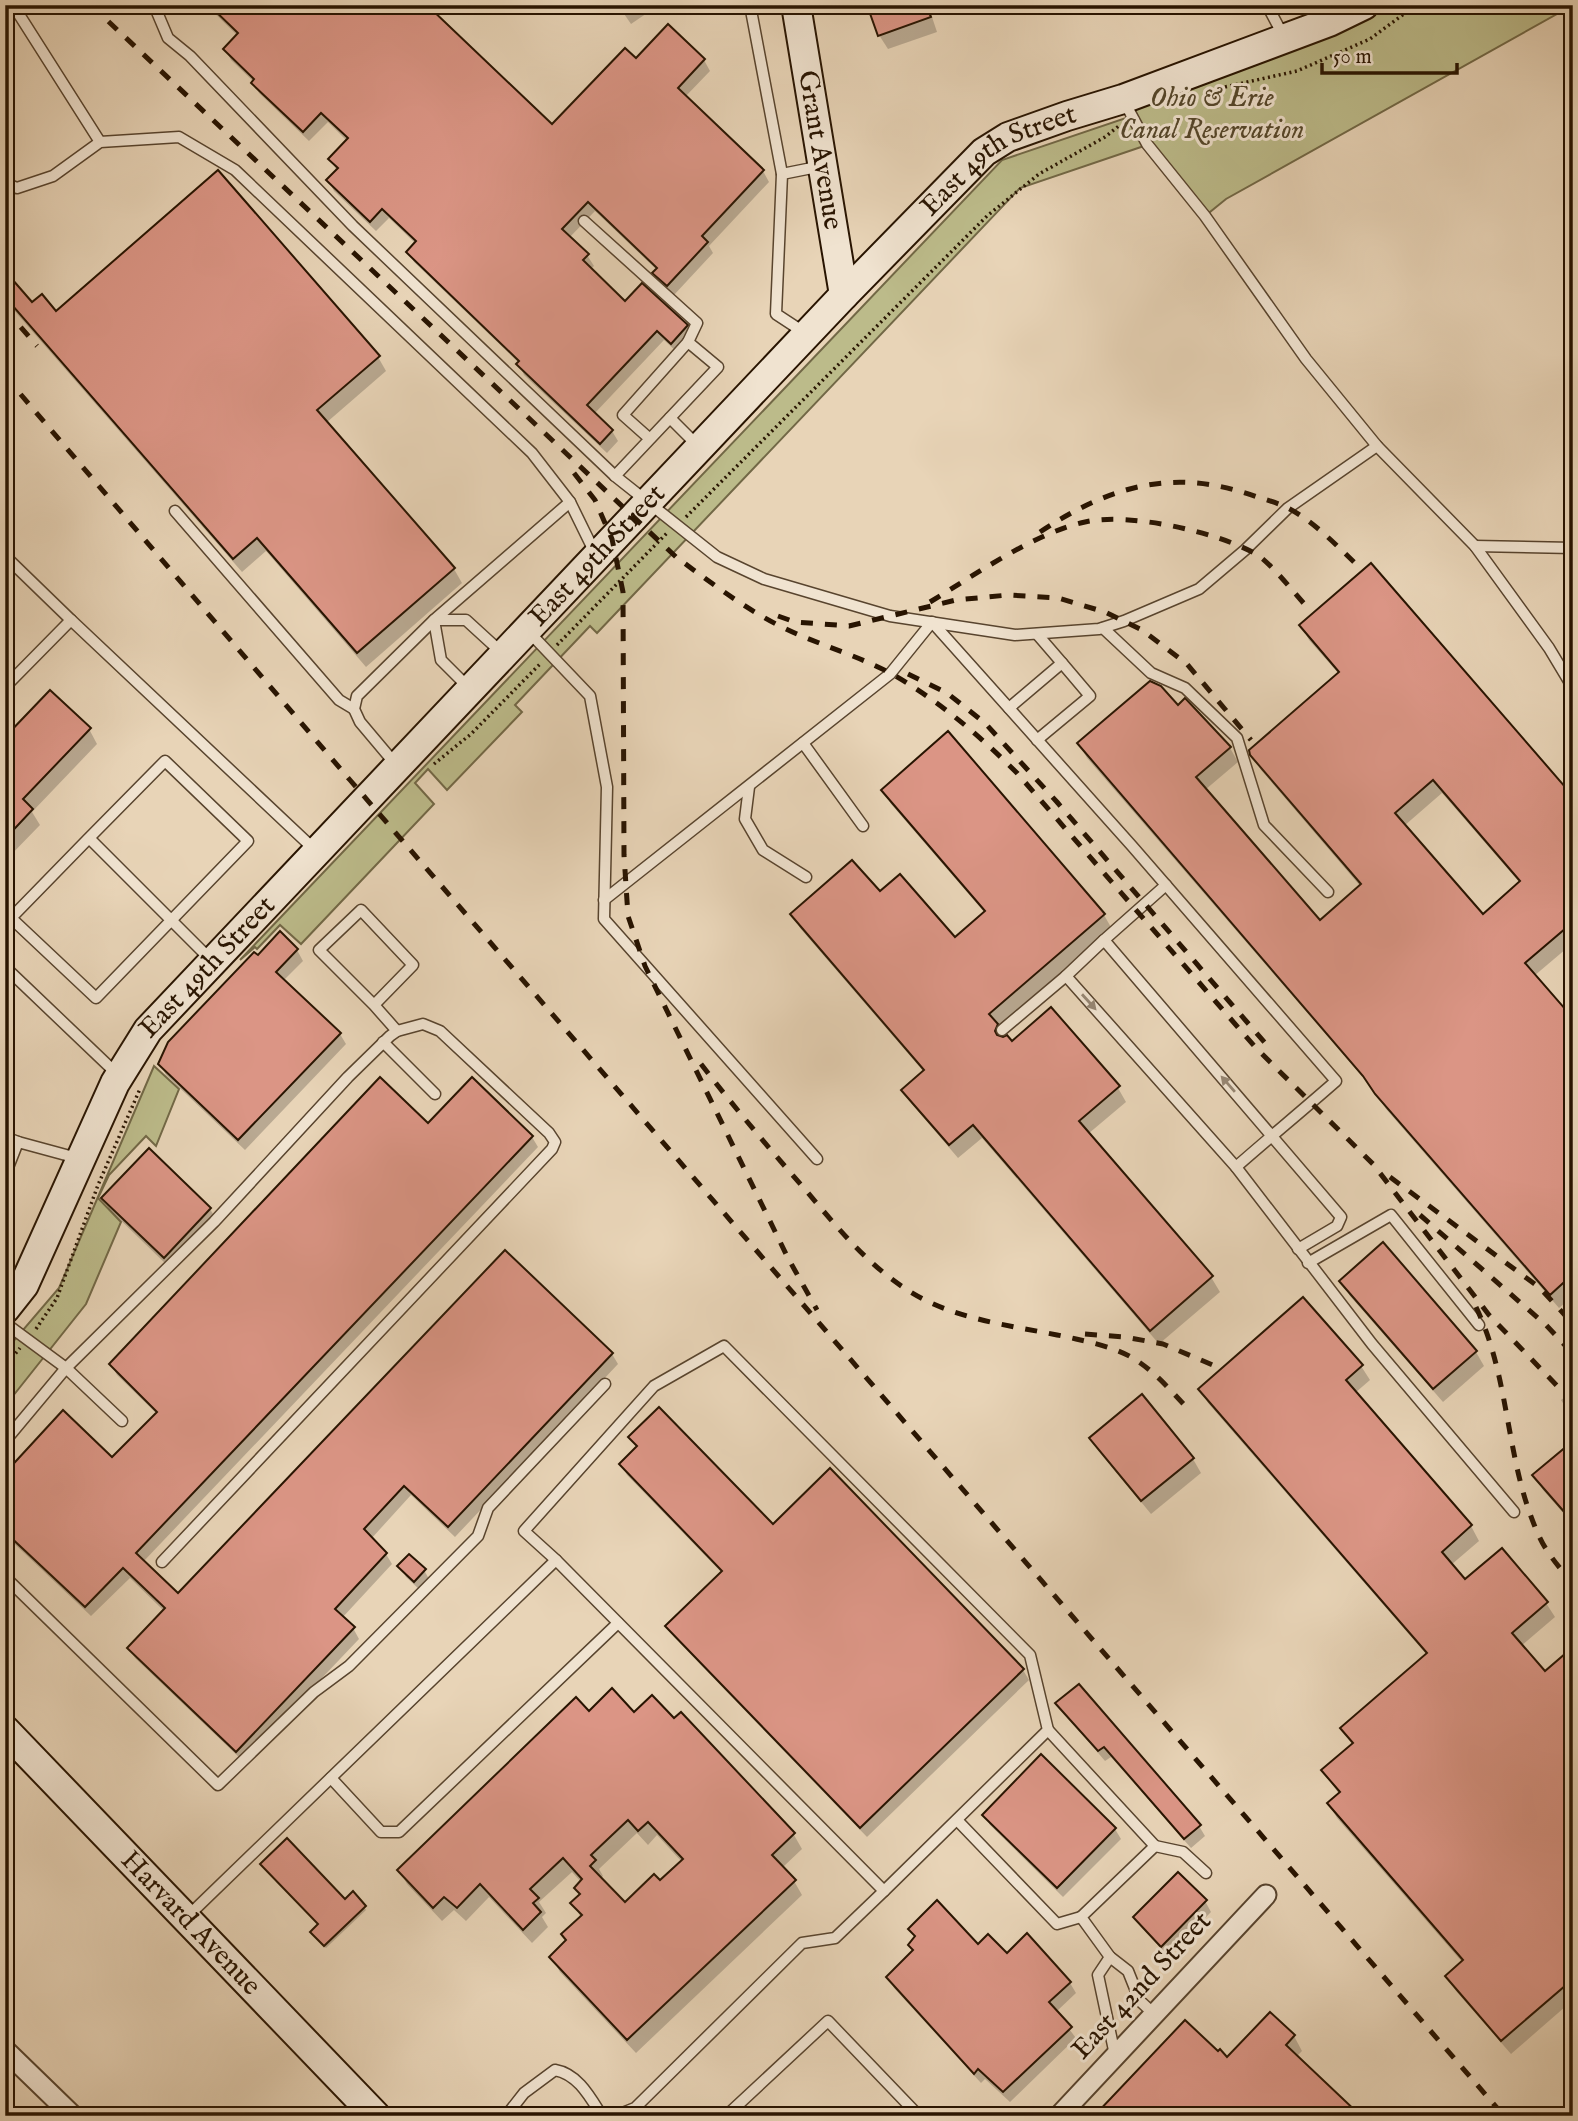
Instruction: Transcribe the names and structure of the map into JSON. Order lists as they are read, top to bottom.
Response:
{
  "streets": {
    "street": [
      "Grant Avenue",
      "East 49th Street",
      "Harvard Avenue",
      "East 42nd Street"
    ]
  },
  "crossings": [
    ["Grant Avenue", "East 49th Street"]
  ],
  "parks": ["Ohio & Erie Canal Reservation"],
  "scale_bar": "50 m"
}
